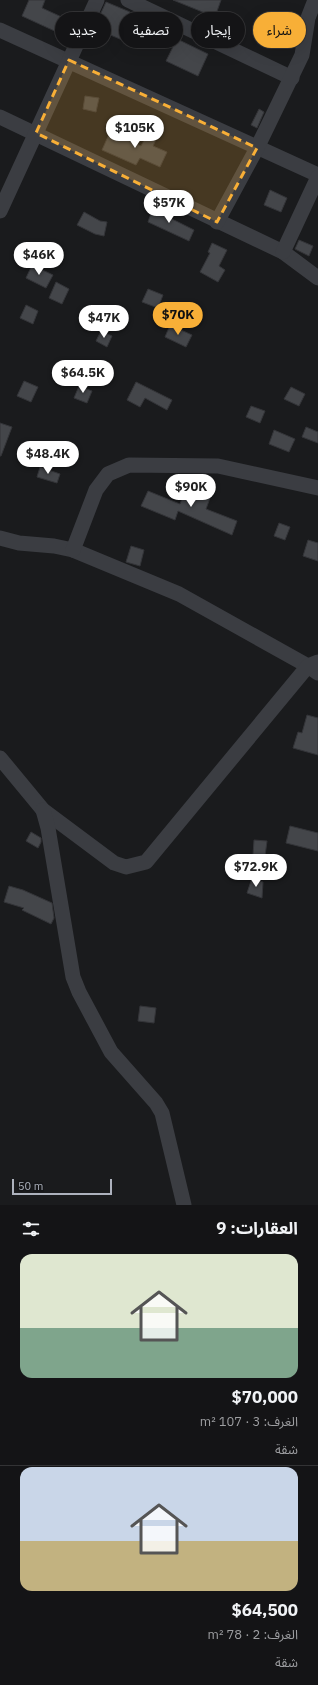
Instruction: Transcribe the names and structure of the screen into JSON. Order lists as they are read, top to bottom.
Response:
{
  "scale_bar": "50 m",
  "page": {
    "chip": [
      "شراء",
      "إيجار",
      "تصفية",
      "جديد"
    ],
    "price": [
      "$105K",
      "$57K",
      "$46K",
      "$70K",
      "$47K",
      "$64.5K",
      "$48.4K",
      "$90K",
      "$72.9K"
    ],
    "scale": "50 m",
    "heading": "العقارات: 9",
    "list": [
      {
        "name": "$70,000",
        "note": "الغرف: 3 · 107 m² · شقة"
      },
      {
        "name": "$64,500",
        "note": "الغرف: 2 · 78 m² · شقة"
      }
    ]
  }
}
